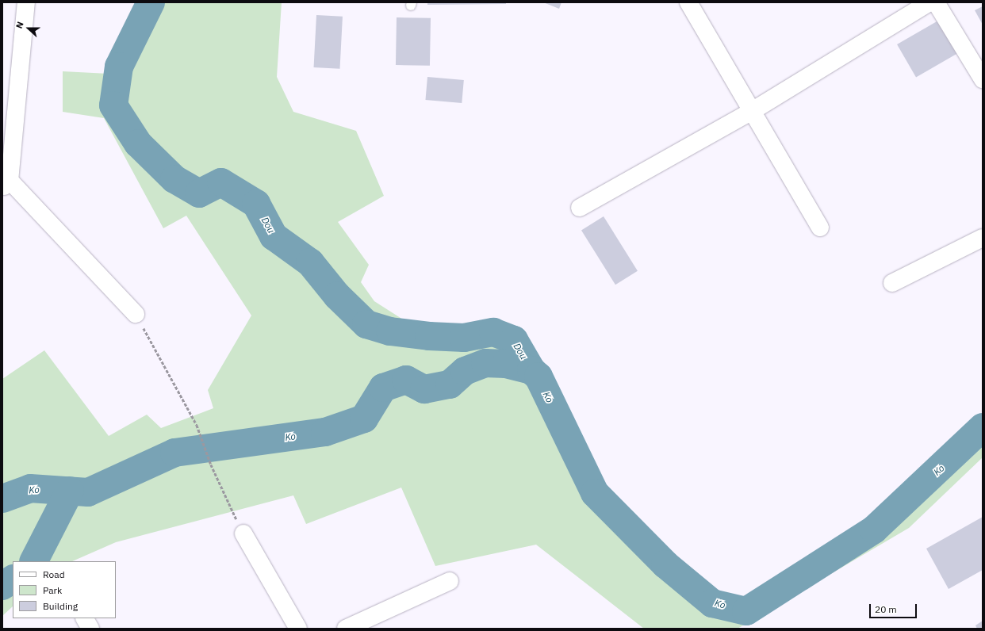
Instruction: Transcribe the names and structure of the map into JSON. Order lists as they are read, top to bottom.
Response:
{
  "water": ["Dou", "Ko"],
  "legend": ["Road", "Park", "Building"],
  "scale_bar": "20 m",
  "north": "left"
}
